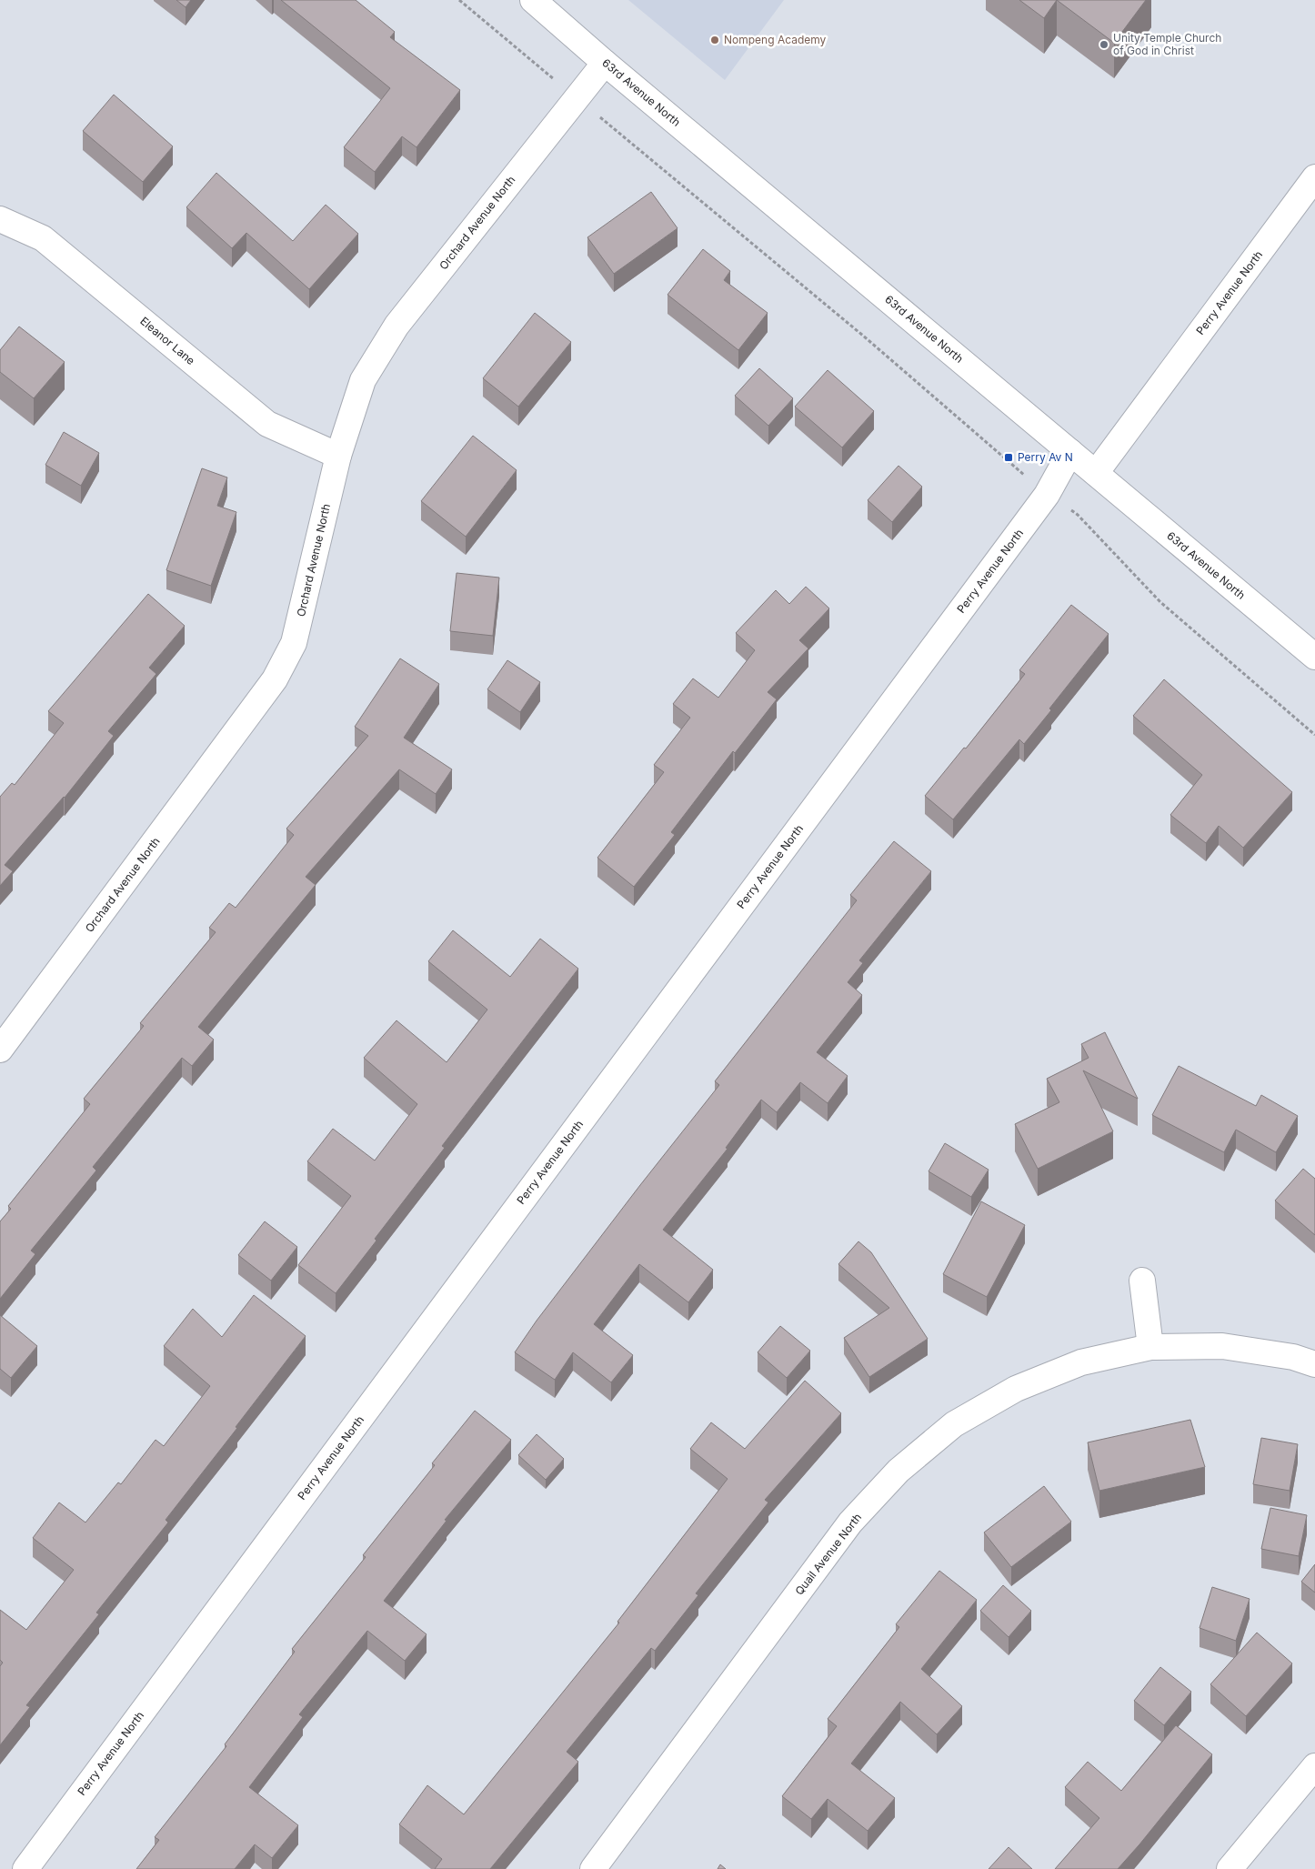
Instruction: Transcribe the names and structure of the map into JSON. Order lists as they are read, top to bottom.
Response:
{
  "streets": {
    "street": [
      "63rd Avenue North",
      "Orchard Avenue North",
      "Perry Avenue North",
      "Eleanor Lane",
      "Quail Avenue North"
    ]
  },
  "crossings": [
    ["63rd Avenue North", "Orchard Avenue North"],
    ["63rd Avenue North", "Perry Avenue North"],
    ["Orchard Avenue North", "Eleanor Lane"]
  ],
  "places": {
    "other": ["Nompeng Academy", "Unity Temple Church of God in Christ"],
    "transit": ["Perry Av N"]
  }
}
